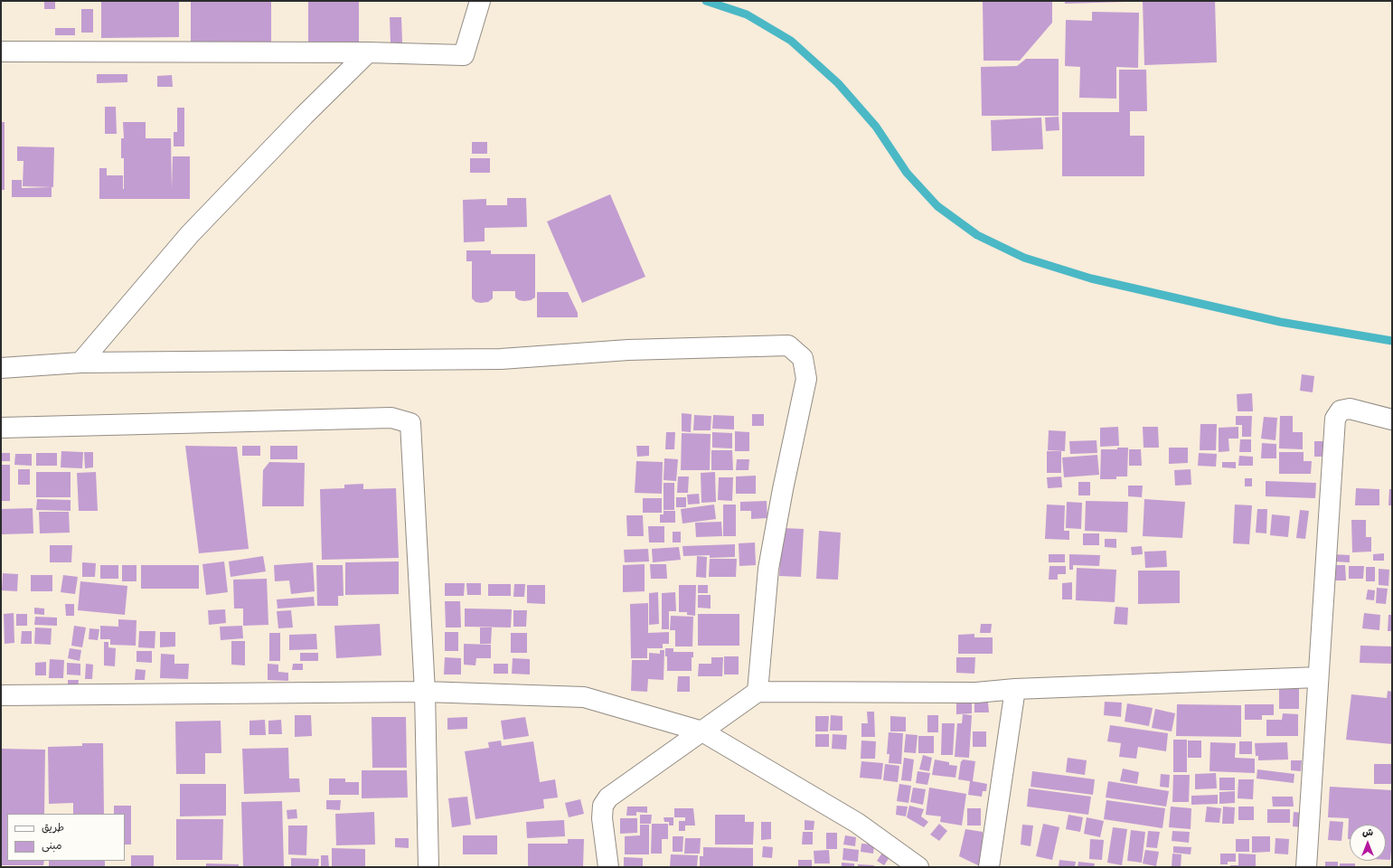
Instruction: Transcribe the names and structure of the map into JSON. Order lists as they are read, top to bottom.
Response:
{
  "legend": ["طريق", "مبنى"],
  "north": "top"
}
